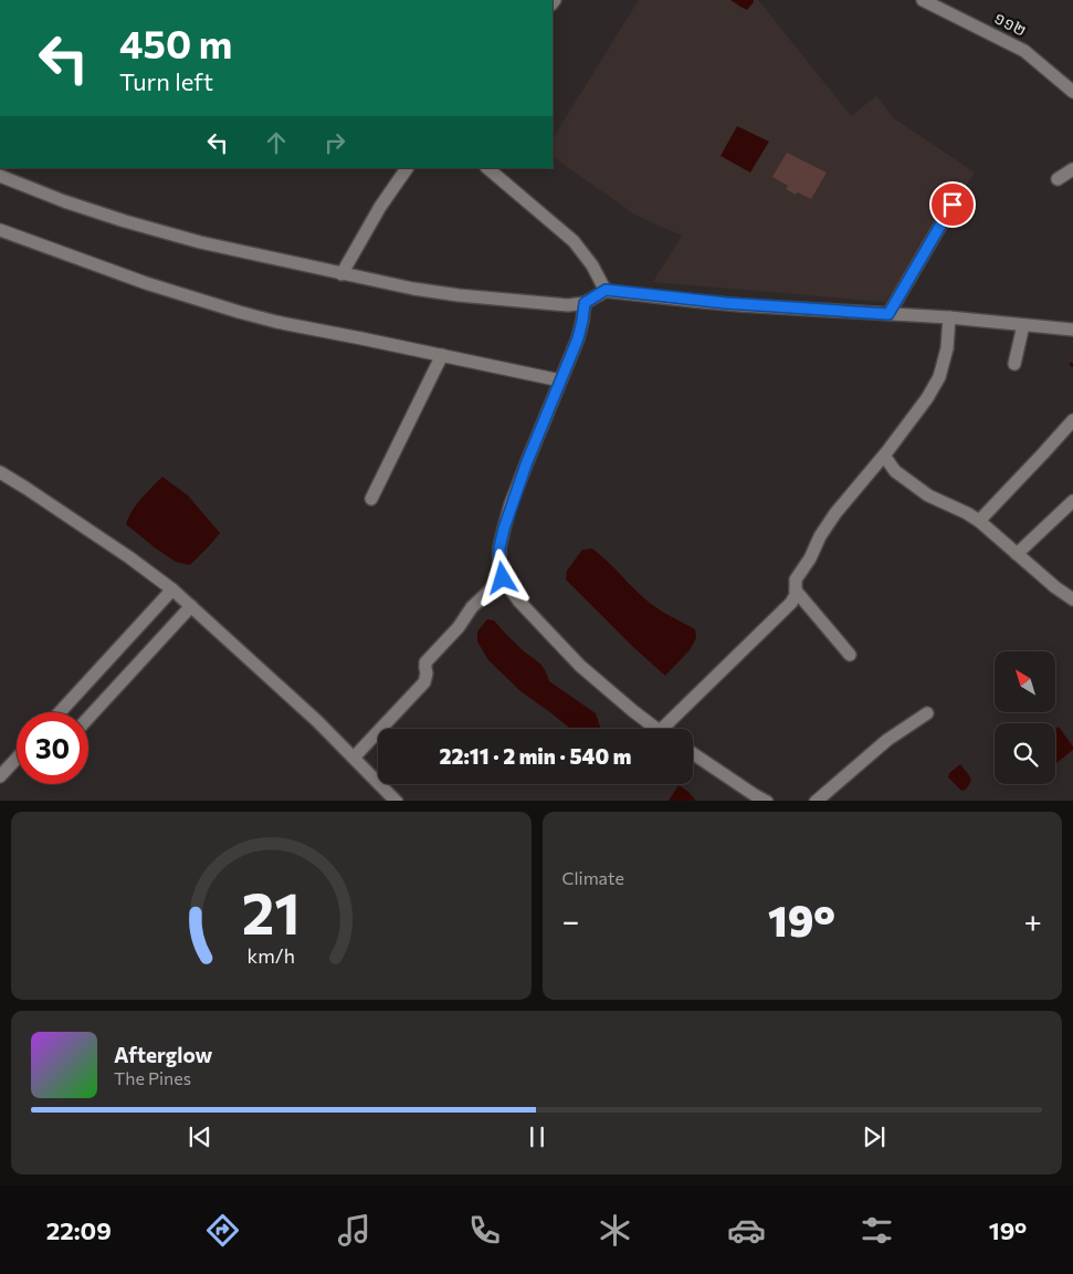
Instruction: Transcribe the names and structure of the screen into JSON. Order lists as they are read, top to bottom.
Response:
{
  "streets": {
    "street": ["១១២"]
  },
  "north": "top left",
  "page": {
    "turn": ["450 m", "Turn left"],
    "limit": "30",
    "trip": "22:11 · 2 min · 540 m",
    "tile": "Climate",
    "heat": ["−", "19°", "+"],
    "song": ["Afterglow", "The Pines"],
    "tabs": ["22:09", "19°"],
    "gauge": ["21", "km/h"]
  }
}
